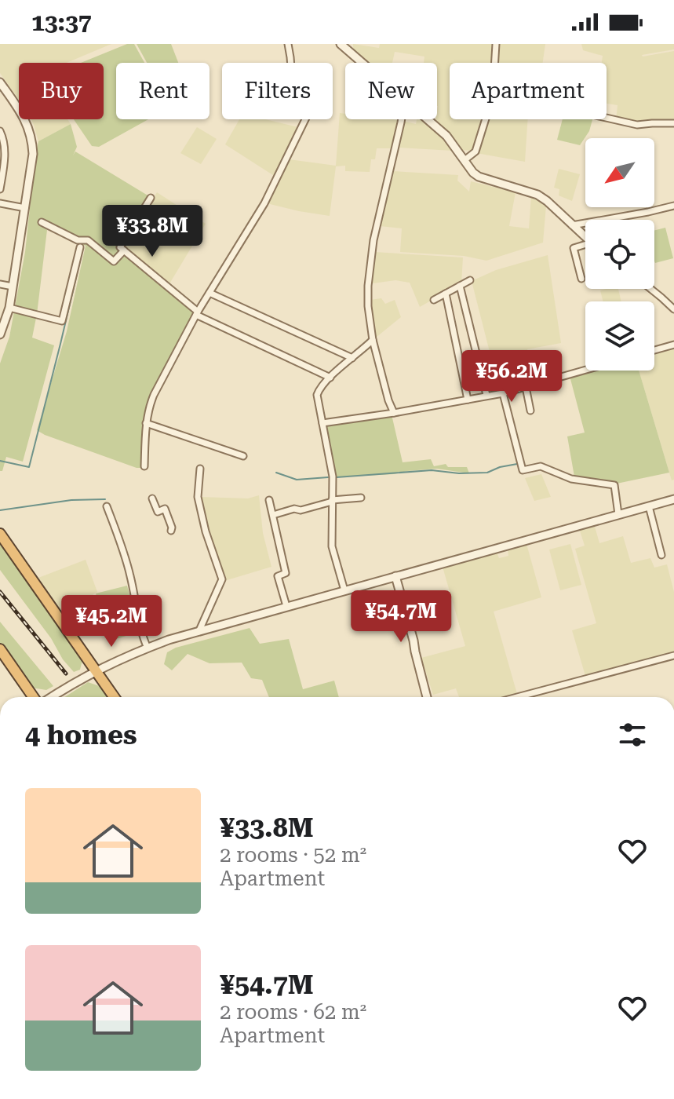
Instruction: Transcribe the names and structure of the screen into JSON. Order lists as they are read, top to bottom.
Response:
{
  "north": "bottom left",
  "page": {
    "status": "13:37",
    "chip": [
      "Buy",
      "Rent",
      "Filters",
      "New",
      "Apartment"
    ],
    "price": [
      "¥33.8M",
      "¥56.2M",
      "¥54.7M",
      "¥45.2M"
    ],
    "heading": "4 homes",
    "list": [
      {
        "name": "¥33.8M",
        "note": "2 rooms · 52 m² · Apartment"
      },
      {
        "name": "¥54.7M",
        "note": "2 rooms · 62 m² · Apartment"
      }
    ]
  }
}
